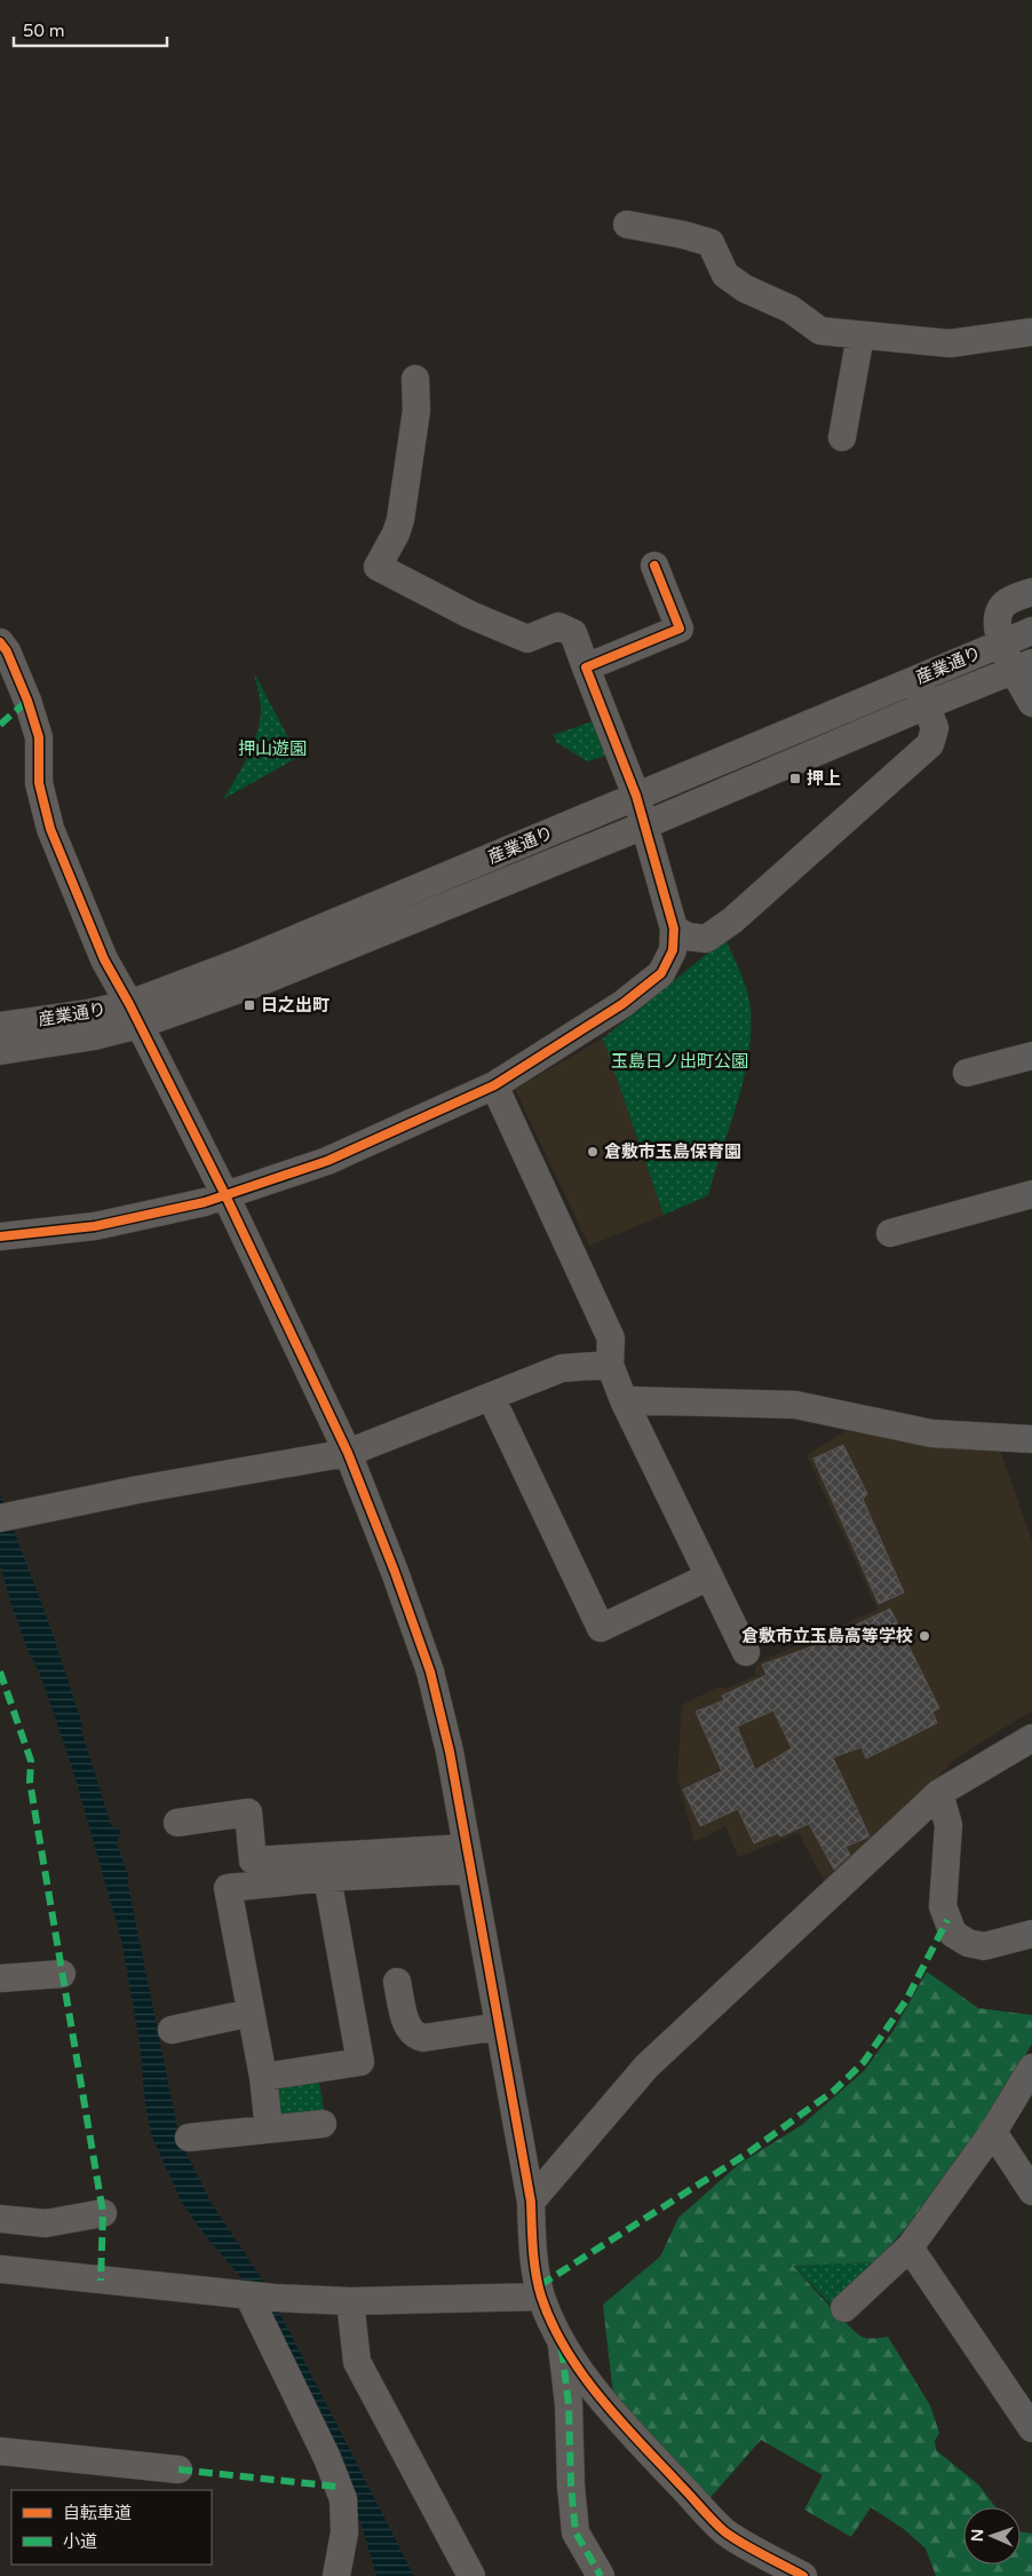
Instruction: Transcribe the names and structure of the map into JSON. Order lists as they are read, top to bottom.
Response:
{
  "streets": {
    "street": ["産業通り"]
  },
  "parks": ["押山遊園", "玉島日ノ出町公園"],
  "places": {
    "transit": ["押上", "日之出町"],
    "other": ["倉敷市玉島保育園", "倉敷市立玉島高等学校"]
  },
  "legend": ["自転車道", "小道"],
  "scale_bar": "50 m",
  "north": "left"
}
